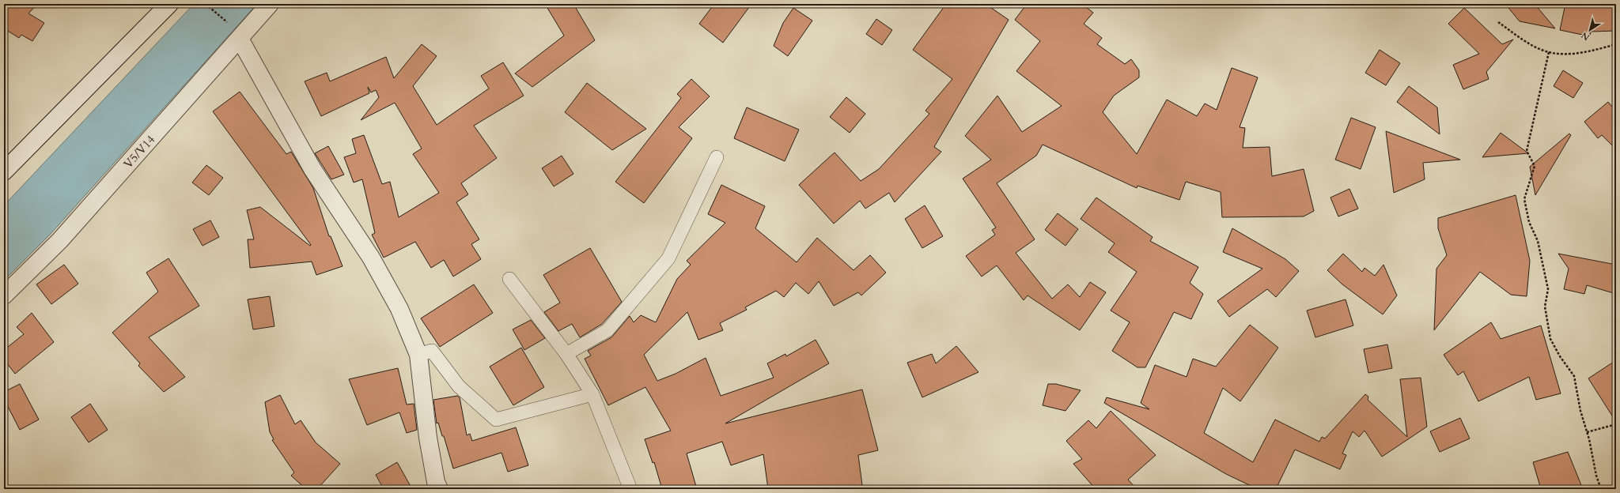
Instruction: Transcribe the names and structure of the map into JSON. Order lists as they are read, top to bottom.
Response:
{
  "streets": {
    "street": ["V5/V14"]
  },
  "north": "bottom left"
}
